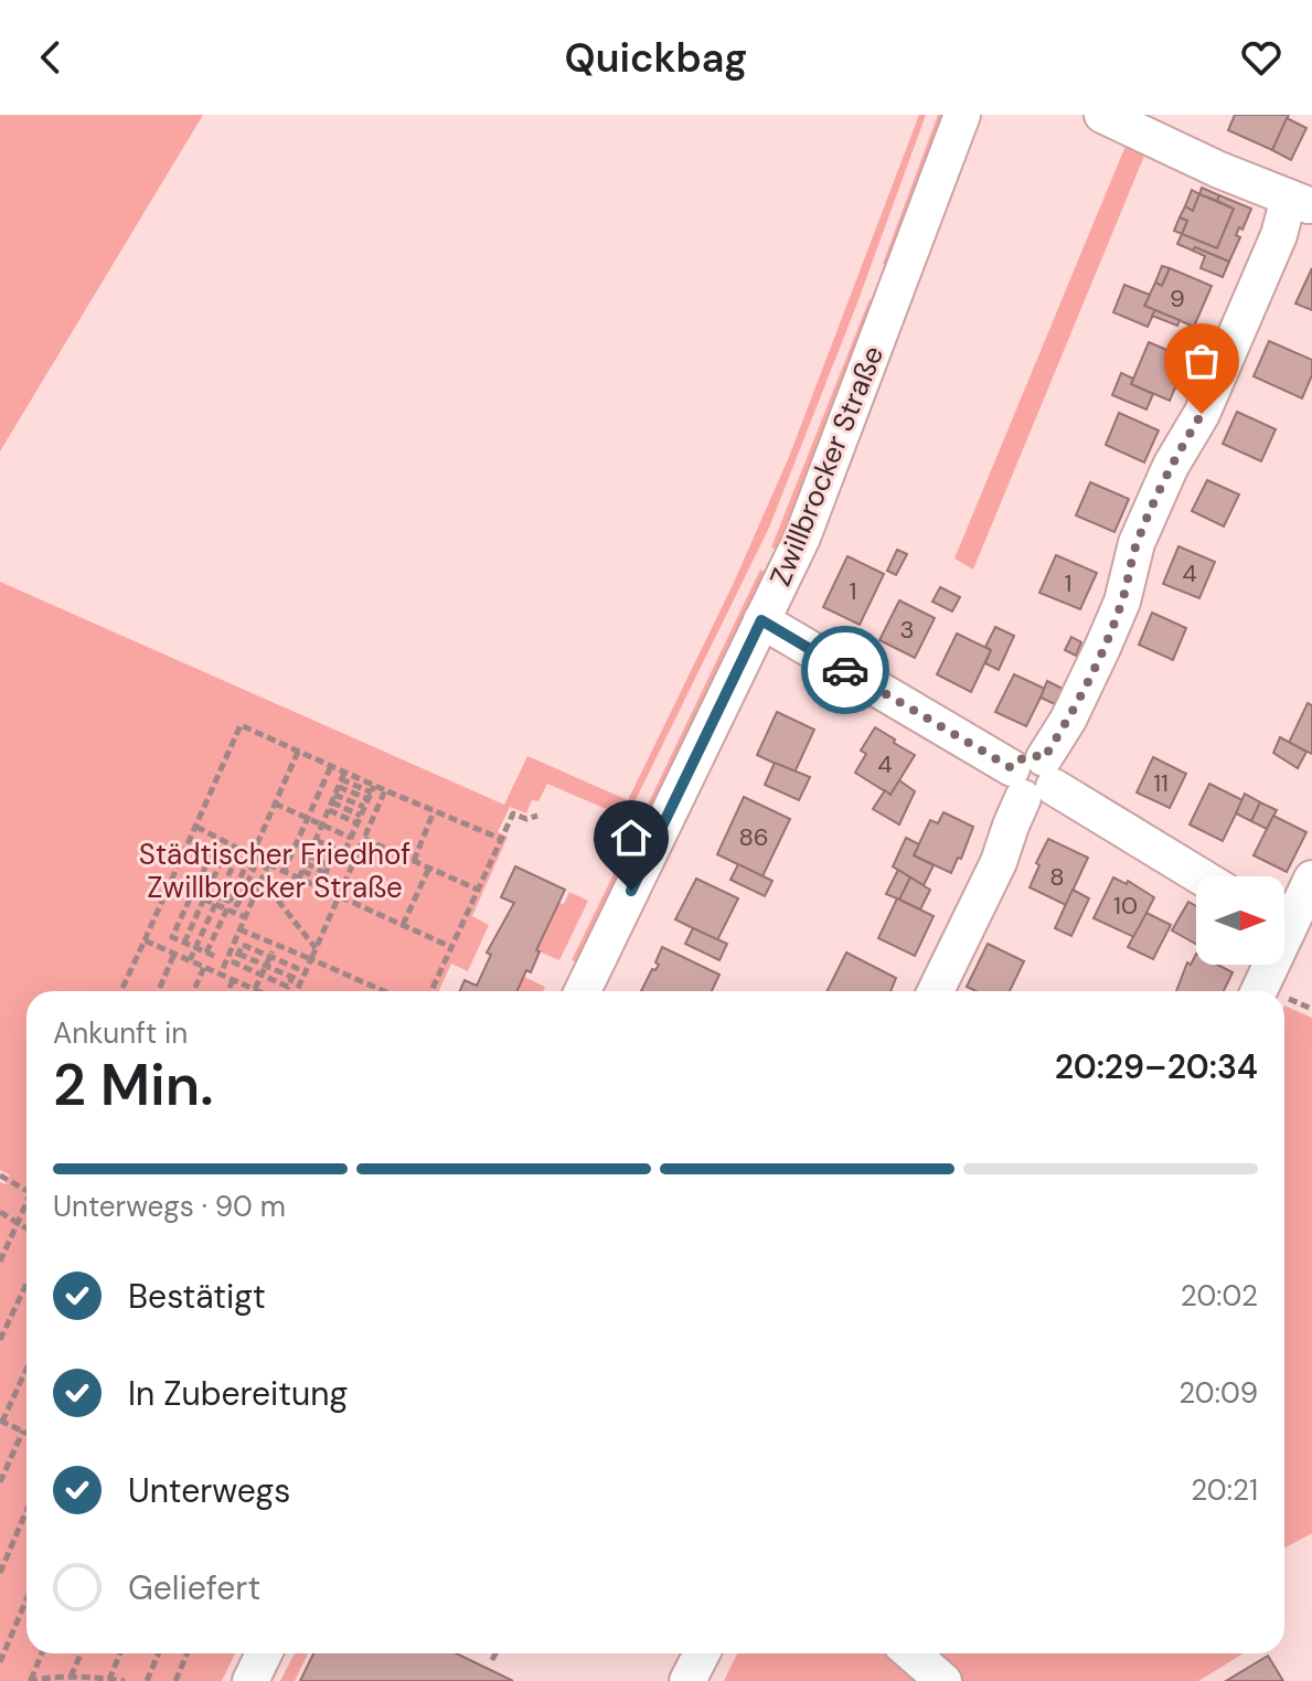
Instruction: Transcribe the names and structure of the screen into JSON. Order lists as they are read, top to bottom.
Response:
{
  "streets": {
    "street": ["Zwillbrocker Straße"]
  },
  "parks": ["Städtischer Friedhof Zwillbrocker Straße"],
  "house_numbers": [
    "9",
    "4",
    "1",
    "1",
    "3",
    "4",
    "11",
    "86",
    "8",
    "10"
  ],
  "north": "right",
  "page": {
    "header": "Quickbag",
    "heading": ["2 Min.", "Ankunft in", "20:29–20:34"],
    "bar": "Unterwegs · 90 m",
    "list": [
      ["Bestätigt", "20:02"],
      ["In Zubereitung", "20:09"],
      ["Unterwegs", "20:21"],
      "Geliefert"
    ]
  }
}
